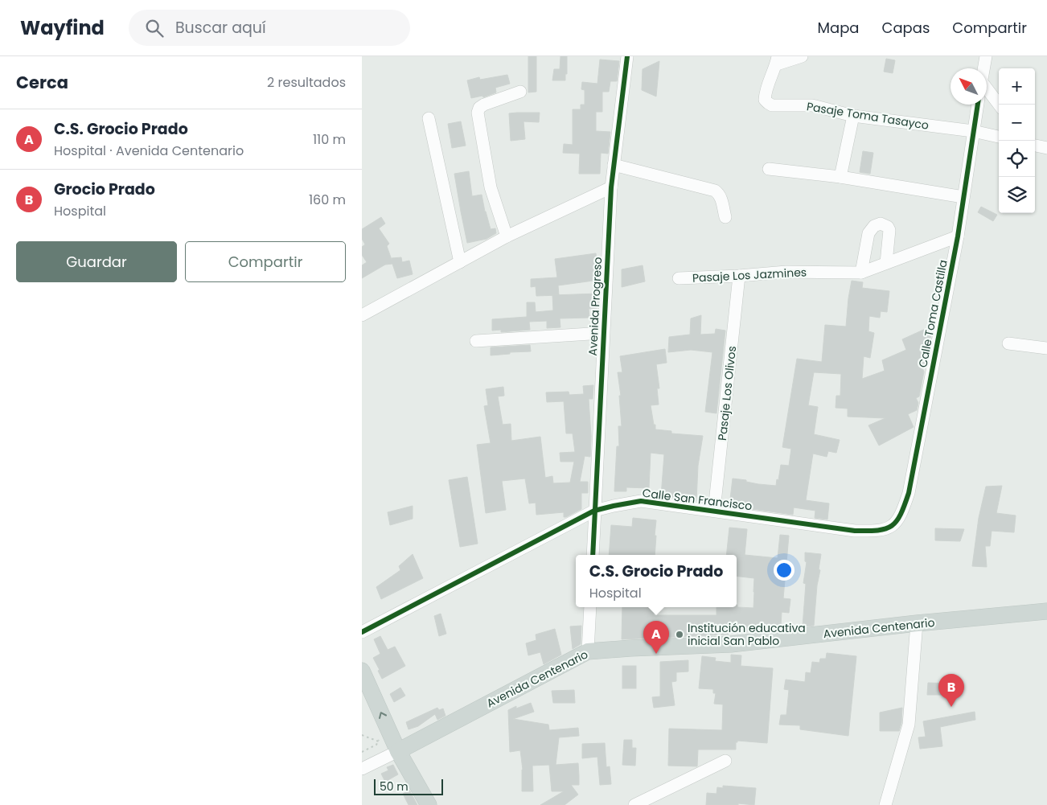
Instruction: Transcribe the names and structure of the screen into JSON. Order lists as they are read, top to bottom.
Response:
{
  "streets": {
    "main road": ["Avenida Centenario"],
    "street": [
      "Pasaje Toma Tasayco",
      "Pasaje Los Jazmines",
      "Avenida Progreso",
      "Calle Toma Castilla",
      "Pasaje Los Olivos",
      "Calle San Francisco"
    ]
  },
  "crossings": [
    ["Pasaje Toma Tasayco", "Calle Toma Castilla"],
    ["Pasaje Los Jazmines", "Calle Toma Castilla"],
    ["Pasaje Los Jazmines", "Pasaje Los Olivos"],
    ["Avenida Progreso", "Calle San Francisco"],
    ["Calle Toma Castilla", "Calle San Francisco"],
    ["Pasaje Los Olivos", "Calle San Francisco"]
  ],
  "places": ["Institución educativa inicial San Pablo"],
  "scale_bar": "50 m",
  "north": "top left",
  "page": {
    "header": "Wayfind",
    "search": "Buscar aquí",
    "nav": ["Mapa", "Capas", "Compartir"],
    "heading": ["Cerca", "2 resultados"],
    "map_buttons": ["+", "−"],
    "list": [
      {
        "mark": "A",
        "name": "C.S. Grocio Prado",
        "note": "Hospital · Avenida Centenario",
        "value": "110 m"
      },
      {
        "mark": "B",
        "name": "Grocio Prado",
        "note": "Hospital",
        "value": "160 m"
      }
    ],
    "buttons": ["Guardar", "Compartir"],
    "popup": ["C.S. Grocio Prado", "Hospital"],
    "pins": ["A", "B"],
    "scale": "50 m"
  }
}
